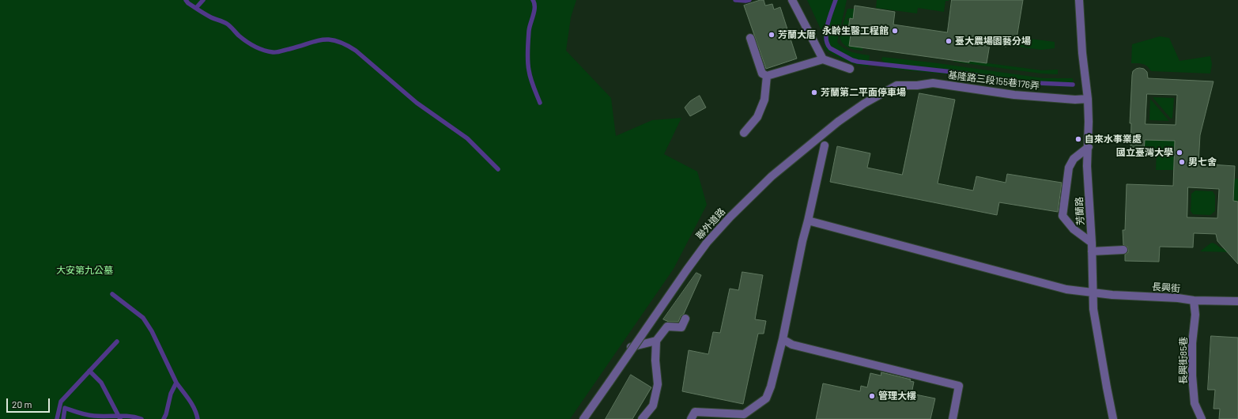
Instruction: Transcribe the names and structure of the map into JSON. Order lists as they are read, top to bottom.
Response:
{
  "streets": {
    "street": [
      "基隆路三段155巷176弄",
      "芳蘭路",
      "聯外道路",
      "長興街",
      "長興街85巷"
    ]
  },
  "crossings": [
    ["基隆路三段155巷176弄", "芳蘭路"],
    ["基隆路三段155巷176弄", "聯外道路"],
    ["芳蘭路", "長興街"],
    ["長興街", "長興街85巷"]
  ],
  "parks": ["大安第九公墓"],
  "places": [
    "永齡生醫工程館",
    "芳蘭大厝",
    "臺大農場園藝分場",
    "芳蘭第二平面停車場",
    "自來水事業處",
    "國立臺灣大學",
    "男七舍",
    "管理大樓"
  ],
  "scale_bar": "20 m"
}
